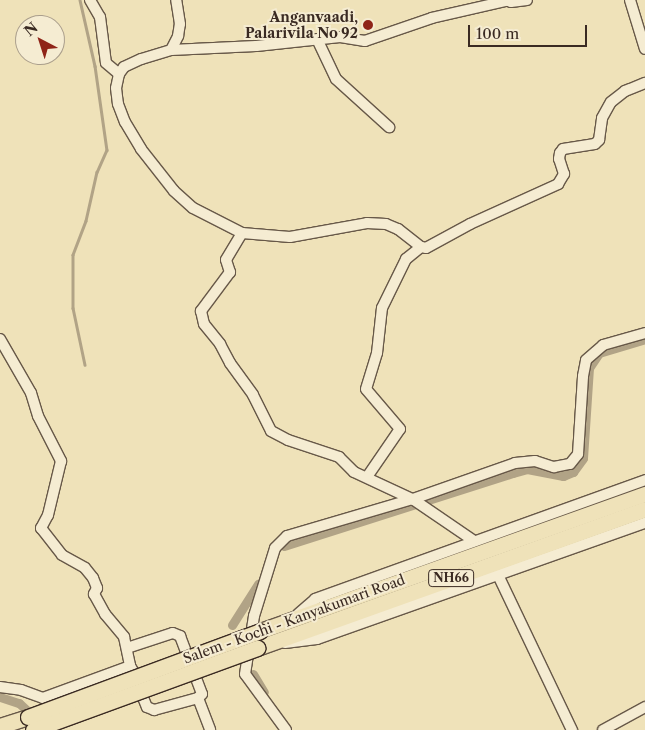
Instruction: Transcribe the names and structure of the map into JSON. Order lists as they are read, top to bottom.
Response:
{
  "streets": {
    "highway": ["NH66", "Salem - Kochi - Kanyakumari Road"]
  },
  "places": ["Anganvaadi, Palarivila No 92"],
  "scale_bar": "100 m",
  "north": "top left"
}
